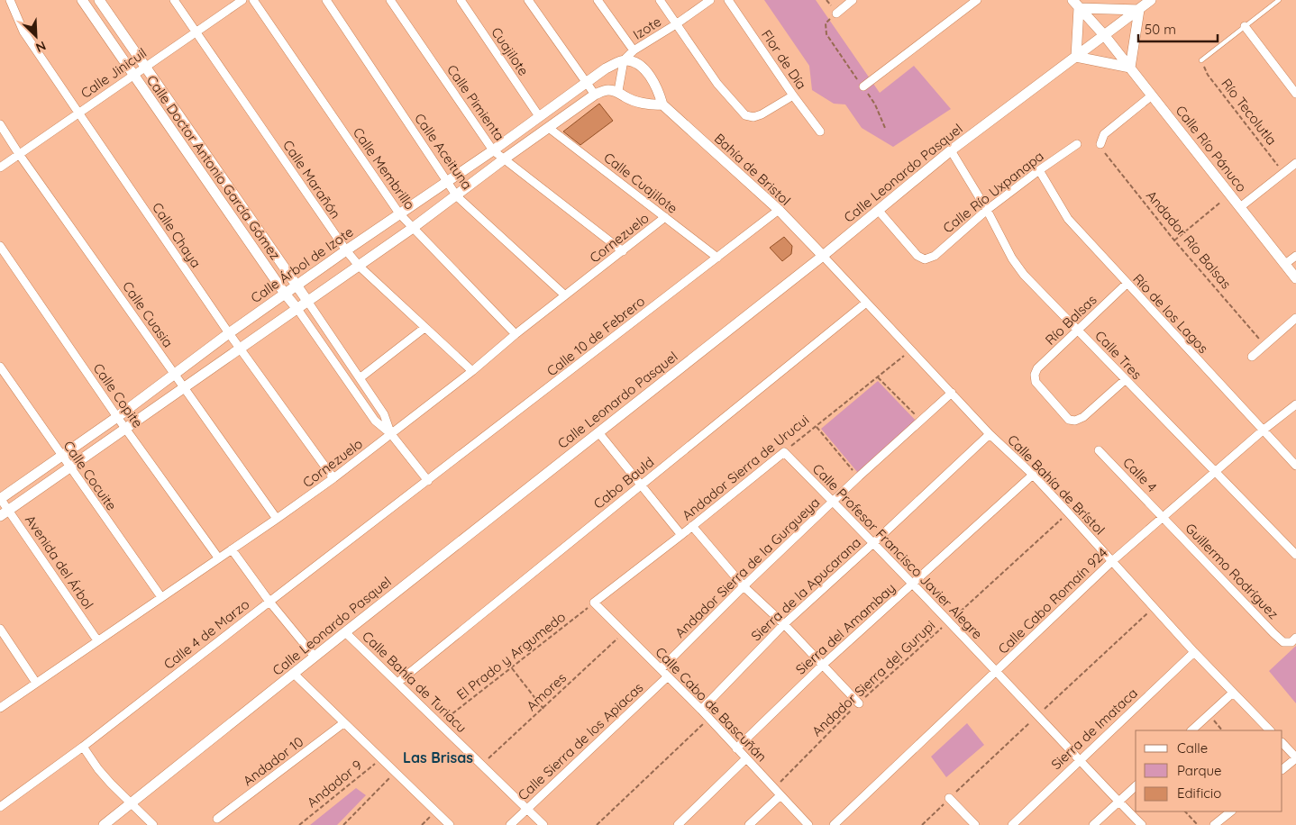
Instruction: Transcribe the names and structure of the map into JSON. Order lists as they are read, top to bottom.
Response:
{
  "streets": {
    "street": [
      "Izote",
      "Cuajilote",
      "Flor de Día",
      "Calle Jinicuil",
      "Calle Pimienta",
      "Calle Río Pánuco",
      "Calle Aceituna",
      "Calle Doctor Antonio García Gómez",
      "Calle Membrillo",
      "Bahía de Bristol",
      "Calle Leonardo Pasquel",
      "Calle Marañón",
      "Calle Cuajilote",
      "Calle Río Uxpanapa",
      "Calle Chaya",
      "Cornezuelo",
      "Calle Árbol de Izote",
      "Río de los Lagos",
      "Calle Cuasia",
      "Río Balsas",
      "Calle 10 de Febrero",
      "Calle Tres",
      "Calle Copite",
      "Andador Sierra de Urucui",
      "Calle 4",
      "Calle Cocuite",
      "Cabo Bauld",
      "Calle Bahía de Brístol",
      "Calle Profesor Francisco Javier Alegre",
      "Avenida del Árbol",
      "Andador Sierra de la Gurgueya",
      "Guillermo Rodríguez",
      "Sierra de la Apucarana",
      "Calle Cabo Romaín 924",
      "Sierra del Amambay",
      "Calle 4 de Marzo",
      "Calle Bahía de Turiacu",
      "Calle Cabo de Bascuñán",
      "Sierra de Imataca",
      "Calle Sierra de los Apiacas",
      "Andador 10"
    ],
    "path": [
      "Río Tecolutla",
      "Andador Río Balsas",
      "El Prado y Argumedo",
      "Andador Sierra del Gurupi",
      "Amores",
      "Andador 9"
    ]
  },
  "crossings": [
    ["Izote", "Bahía de Bristol"],
    ["Izote", "Calle Árbol de Izote"],
    ["Cuajilote", "Calle Árbol de Izote"],
    ["Calle Jinicuil", "Calle Doctor Antonio García Gómez"],
    ["Calle Jinicuil", "Calle Marañón"],
    ["Calle Jinicuil", "Calle Chaya"],
    ["Calle Jinicuil", "Calle Cuasia"],
    ["Calle Pimienta", "Cornezuelo"],
    ["Calle Pimienta", "Calle Árbol de Izote"],
    ["Calle Río Pánuco", "Calle Leonardo Pasquel"],
    ["Calle Aceituna", "Cornezuelo"],
    ["Calle Aceituna", "Calle Árbol de Izote"],
    ["Calle Doctor Antonio García Gómez", "Cornezuelo"],
    ["Calle Doctor Antonio García Gómez", "Calle Árbol de Izote"],
    ["Calle Doctor Antonio García Gómez", "Calle 10 de Febrero"],
    ["Calle Doctor Antonio García Gómez", "Calle 4 de Marzo"],
    ["Calle Membrillo", "Cornezuelo"],
    ["Calle Membrillo", "Calle Árbol de Izote"],
    ["Bahía de Bristol", "Calle Leonardo Pasquel"],
    ["Bahía de Bristol", "Calle Árbol de Izote"],
    ["Bahía de Bristol", "Calle 10 de Febrero"],
    ["Bahía de Bristol", "Calle Bahía de Brístol"],
    ["Calle Leonardo Pasquel", "Calle Río Uxpanapa"],
    ["Calle Leonardo Pasquel", "Calle Tres"],
    ["Calle Leonardo Pasquel", "Calle Bahía de Brístol"],
    ["Calle Leonardo Pasquel", "Calle Bahía de Turiacu"],
    ["Calle Marañón", "Cornezuelo"],
    ["Calle Marañón", "Calle Árbol de Izote"],
    ["Calle Cuajilote", "Cornezuelo"],
    ["Calle Cuajilote", "Calle 10 de Febrero"],
    ["Calle Río Uxpanapa", "Río de los Lagos"],
    ["Calle Río Uxpanapa", "Calle Tres"],
    ["Calle Chaya", "Cornezuelo"],
    ["Calle Chaya", "Calle Árbol de Izote"],
    ["Cornezuelo", "Calle Cuasia"],
    ["Cornezuelo", "Calle Copite"],
    ["Cornezuelo", "Calle Cocuite"],
    ["Cornezuelo", "Avenida del Árbol"],
    ["Calle Árbol de Izote", "Calle Cuasia"],
    ["Calle Árbol de Izote", "Calle Copite"],
    ["Calle Árbol de Izote", "Calle Cocuite"],
    ["Calle Árbol de Izote", "Avenida del Árbol"],
    ["Río de los Lagos", "Río Balsas"],
    ["Río de los Lagos", "Calle Cabo Romaín 924"],
    ["Río Balsas", "Calle Tres"],
    ["Calle 10 de Febrero", "Calle 4 de Marzo"],
    ["Calle Tres", "Calle Cabo Romaín 924"],
    ["Andador Sierra de Urucui", "Calle Bahía de Brístol"],
    ["Andador Sierra de Urucui", "Calle Profesor Francisco Javier Alegre"],
    ["Andador Sierra de Urucui", "El Prado y Argumedo"],
    ["Andador Sierra de Urucui", "Calle Cabo de Bascuñán"],
    ["Calle 4", "Guillermo Rodríguez"],
    ["Calle 4", "Calle Cabo Romaín 924"],
    ["Cabo Bauld", "Calle Bahía de Brístol"],
    ["Cabo Bauld", "Calle Bahía de Turiacu"],
    ["Calle Bahía de Brístol", "Andador Sierra de la Gurgueya"],
    ["Calle Bahía de Brístol", "Sierra de la Apucarana"],
    ["Calle Bahía de Brístol", "Calle Cabo Romaín 924"],
    ["Calle Bahía de Brístol", "Sierra del Amambay"],
    ["Calle Bahía de Brístol", "Andador Sierra del Gurupi"],
    ["Calle Bahía de Brístol", "Sierra de Imataca"],
    ["Calle Profesor Francisco Javier Alegre", "Andador Sierra de la Gurgueya"],
    ["Calle Profesor Francisco Javier Alegre", "Sierra de la Apucarana"],
    ["Calle Profesor Francisco Javier Alegre", "Calle Cabo Romaín 924"],
    ["Calle Profesor Francisco Javier Alegre", "Sierra del Amambay"],
    ["Calle Profesor Francisco Javier Alegre", "Andador Sierra del Gurupi"],
    ["Calle Profesor Francisco Javier Alegre", "Sierra de Imataca"],
    ["Andador Sierra de la Gurgueya", "Calle Cabo de Bascuñán"],
    ["Guillermo Rodríguez", "Calle Cabo Romaín 924"],
    ["Sierra de la Apucarana", "Calle Cabo de Bascuñán"],
    ["Sierra del Amambay", "Calle Cabo de Bascuñán"],
    ["El Prado y Argumedo", "Calle Bahía de Turiacu"],
    ["El Prado y Argumedo", "Calle Cabo de Bascuñán"],
    ["Andador Sierra del Gurupi", "Calle Cabo de Bascuñán"],
    ["Calle Bahía de Turiacu", "Amores"],
    ["Calle Bahía de Turiacu", "Calle Sierra de los Apiacas"],
    ["Amores", "Calle Cabo de Bascuñán"],
    ["Calle Cabo de Bascuñán", "Calle Sierra de los Apiacas"]
  ],
  "districts": ["Las Brisas"],
  "legend": ["Calle", "Parque", "Edificio"],
  "scale_bar": "50 m",
  "north": "bottom right"
}
